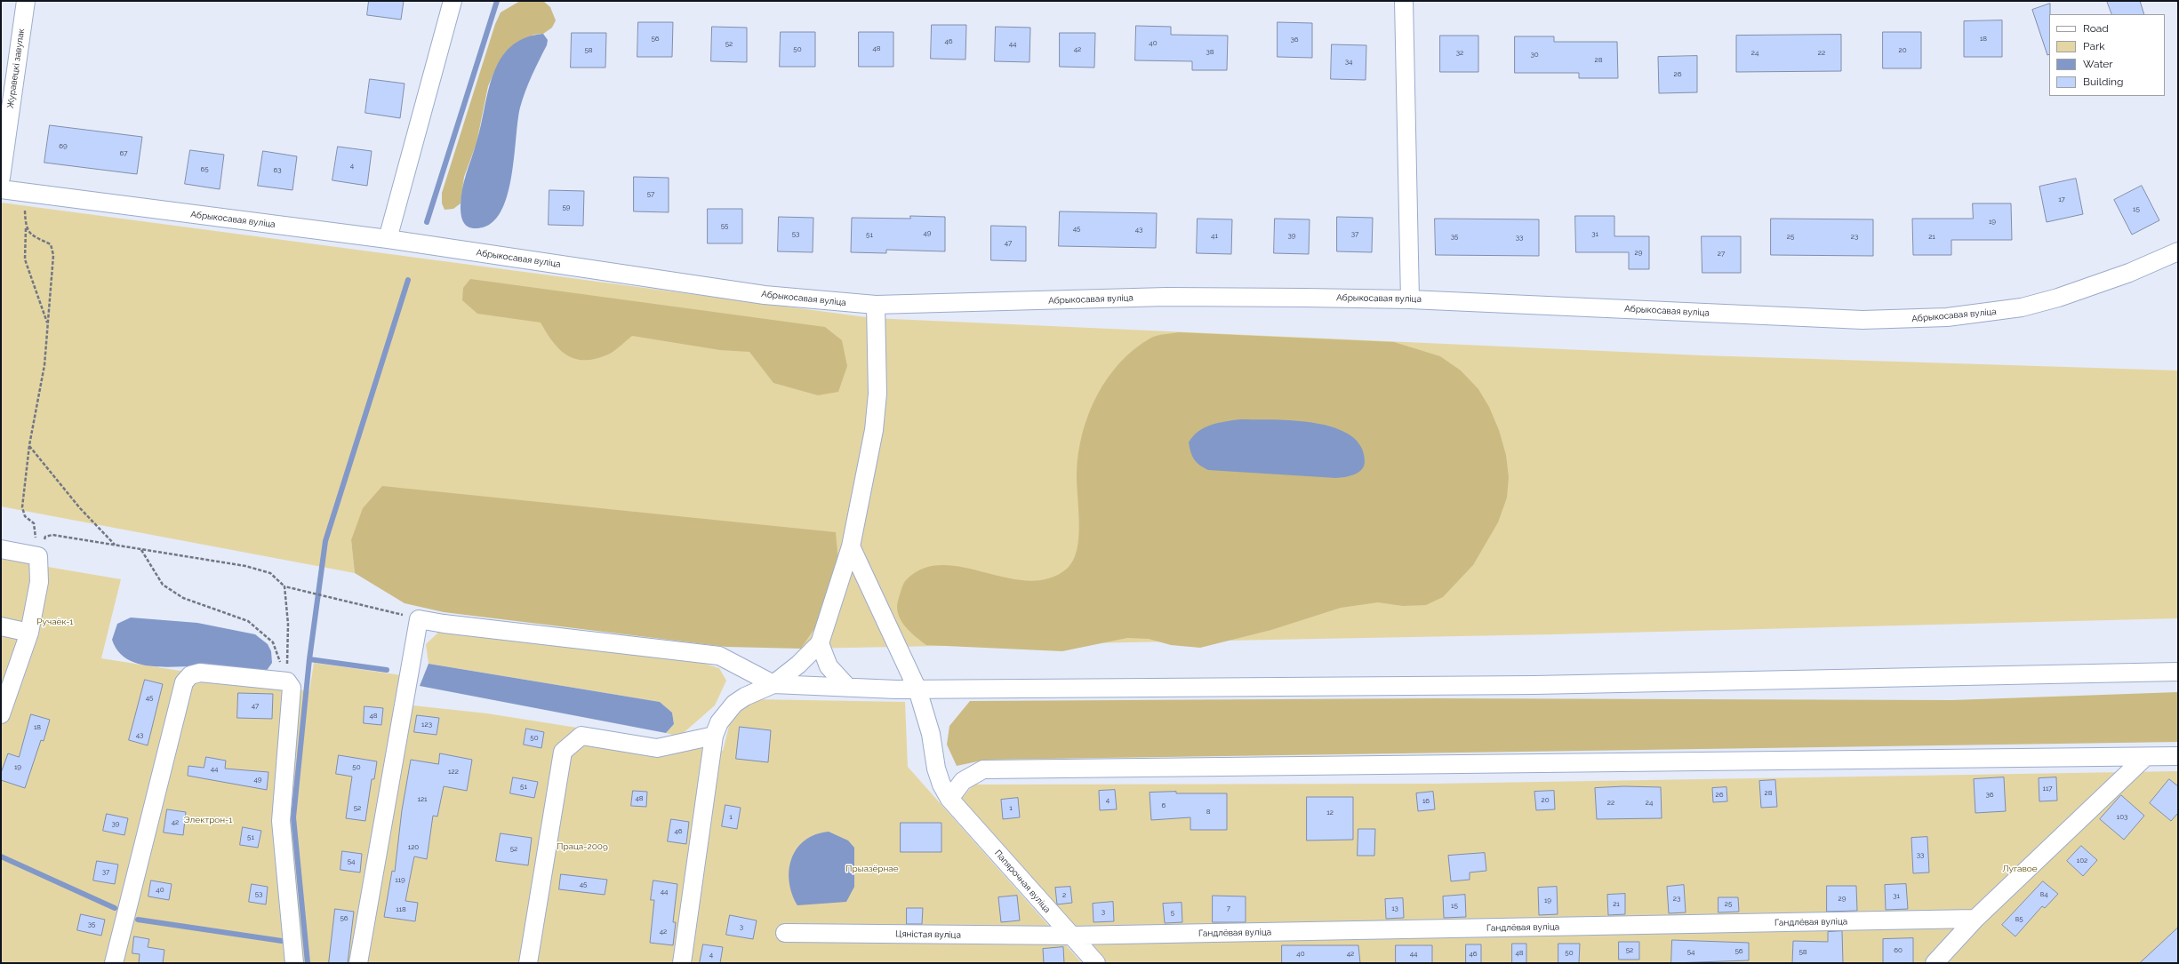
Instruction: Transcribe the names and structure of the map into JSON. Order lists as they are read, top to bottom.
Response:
{
  "streets": {
    "street": [
      "Журавецкі завулак",
      "Абрыкосавая вуліца",
      "Папярочная вуліца",
      "Гандлёвая вуліца",
      "Цяністая вуліца"
    ]
  },
  "crossings": [
    ["Папярочная вуліца", "Гандлёвая вуліца"],
    ["Папярочная вуліца", "Цяністая вуліца"],
    ["Гандлёвая вуліца", "Цяністая вуліца"]
  ],
  "parks": [
    "Ручаёк-1",
    "Электрон-1",
    "Праца-2009",
    "Прыазёрнае",
    "Лугавое"
  ],
  "house_numbers": [
    "56",
    "18",
    "36",
    "46",
    "40",
    "52",
    "44",
    "48",
    "50",
    "42",
    "58",
    "20",
    "38",
    "32",
    "24",
    "22",
    "30",
    "28",
    "34",
    "26",
    "69",
    "67",
    "4",
    "65",
    "63",
    "57",
    "17",
    "59",
    "15",
    "19",
    "55",
    "45",
    "43",
    "49",
    "53",
    "37",
    "31",
    "51",
    "41",
    "39",
    "35",
    "25",
    "23",
    "21",
    "33",
    "47",
    "29",
    "27",
    "45",
    "47",
    "48",
    "123",
    "18",
    "43",
    "50",
    "19",
    "50",
    "44",
    "122",
    "49",
    "51",
    "117",
    "28",
    "26",
    "36",
    "48",
    "121",
    "4",
    "20",
    "16",
    "22",
    "24",
    "6",
    "52",
    "1",
    "8",
    "12",
    "1",
    "103",
    "42",
    "39",
    "46",
    "51",
    "120",
    "52",
    "33",
    "102",
    "54",
    "37",
    "119",
    "45",
    "40",
    "44",
    "53",
    "84",
    "2",
    "31",
    "23",
    "29",
    "19",
    "21",
    "25",
    "15",
    "7",
    "13",
    "118",
    "3",
    "5",
    "56",
    "85",
    "35",
    "3",
    "42",
    "52",
    "60",
    "56",
    "54",
    "58",
    "48",
    "50",
    "40",
    "42",
    "44",
    "46",
    "4"
  ],
  "legend": [
    "Road",
    "Park",
    "Water",
    "Building"
  ]
}
